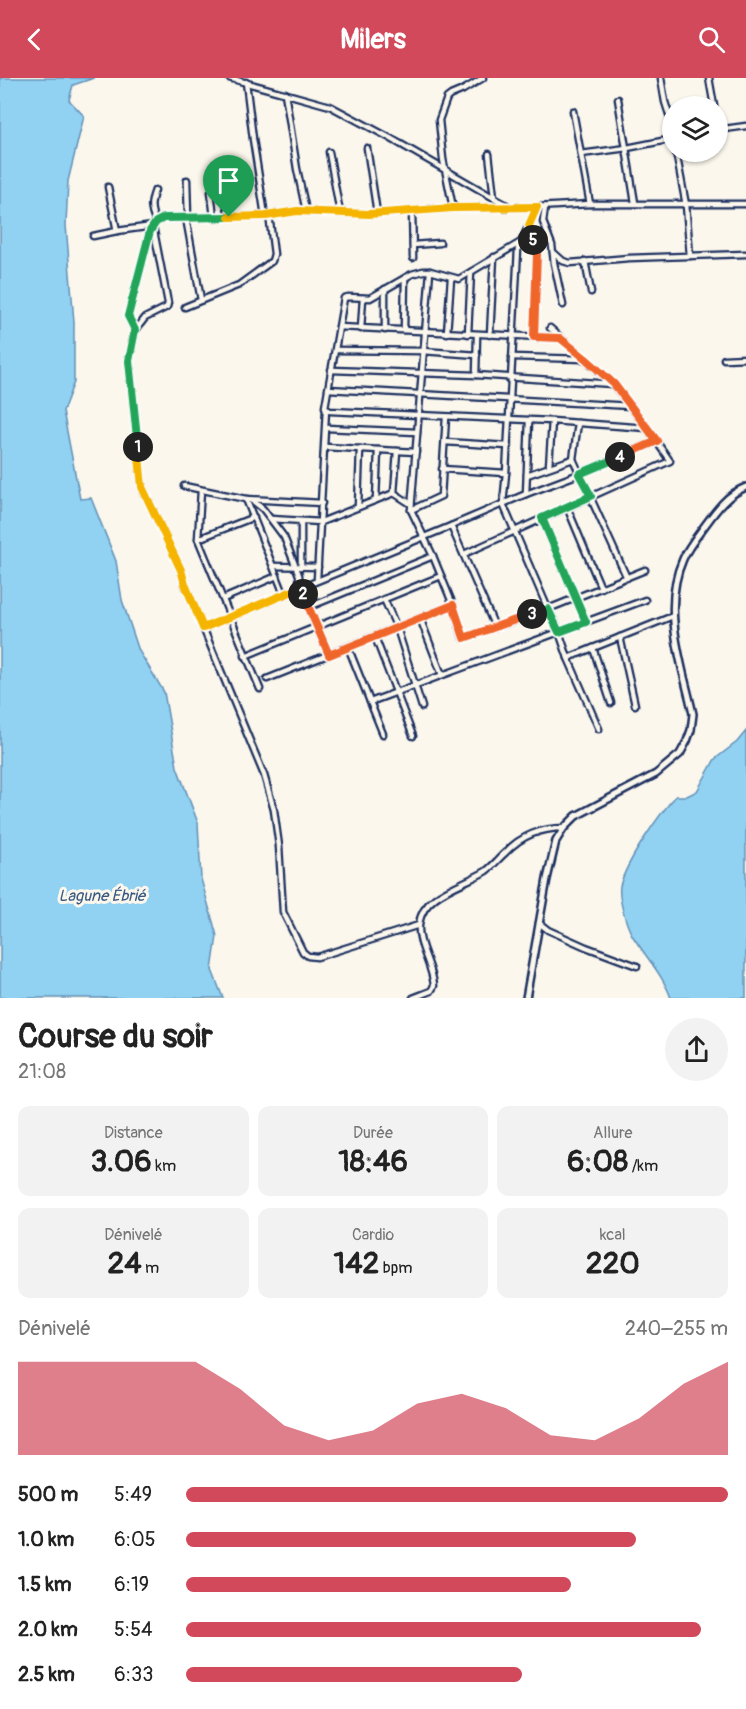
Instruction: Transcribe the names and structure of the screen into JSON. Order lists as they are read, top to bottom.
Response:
{
  "water": ["Lagune Ébrié"],
  "page": {
    "header": "Milers",
    "pins": [
      "5",
      "1",
      "4",
      "2",
      "3"
    ],
    "heading": ["Course du soir", "21:08"],
    "stats": [
      ["Distance", "3.06 km"],
      ["Durée", "18:46"],
      ["Allure", "6:08 /km"],
      ["Dénivelé", "24 m"],
      ["Cardio", "142 bpm"],
      ["kcal", "220"]
    ],
    "chart": ["Dénivelé", "240–255 m"],
    "list": [
      {
        "name": "500 m",
        "note": "5:49"
      },
      {
        "name": "1.0 km",
        "note": "6:05"
      },
      {
        "name": "1.5 km",
        "note": "6:19"
      },
      {
        "name": "2.0 km",
        "note": "5:54"
      },
      {
        "name": "2.5 km",
        "note": "6:33"
      }
    ]
  }
}
